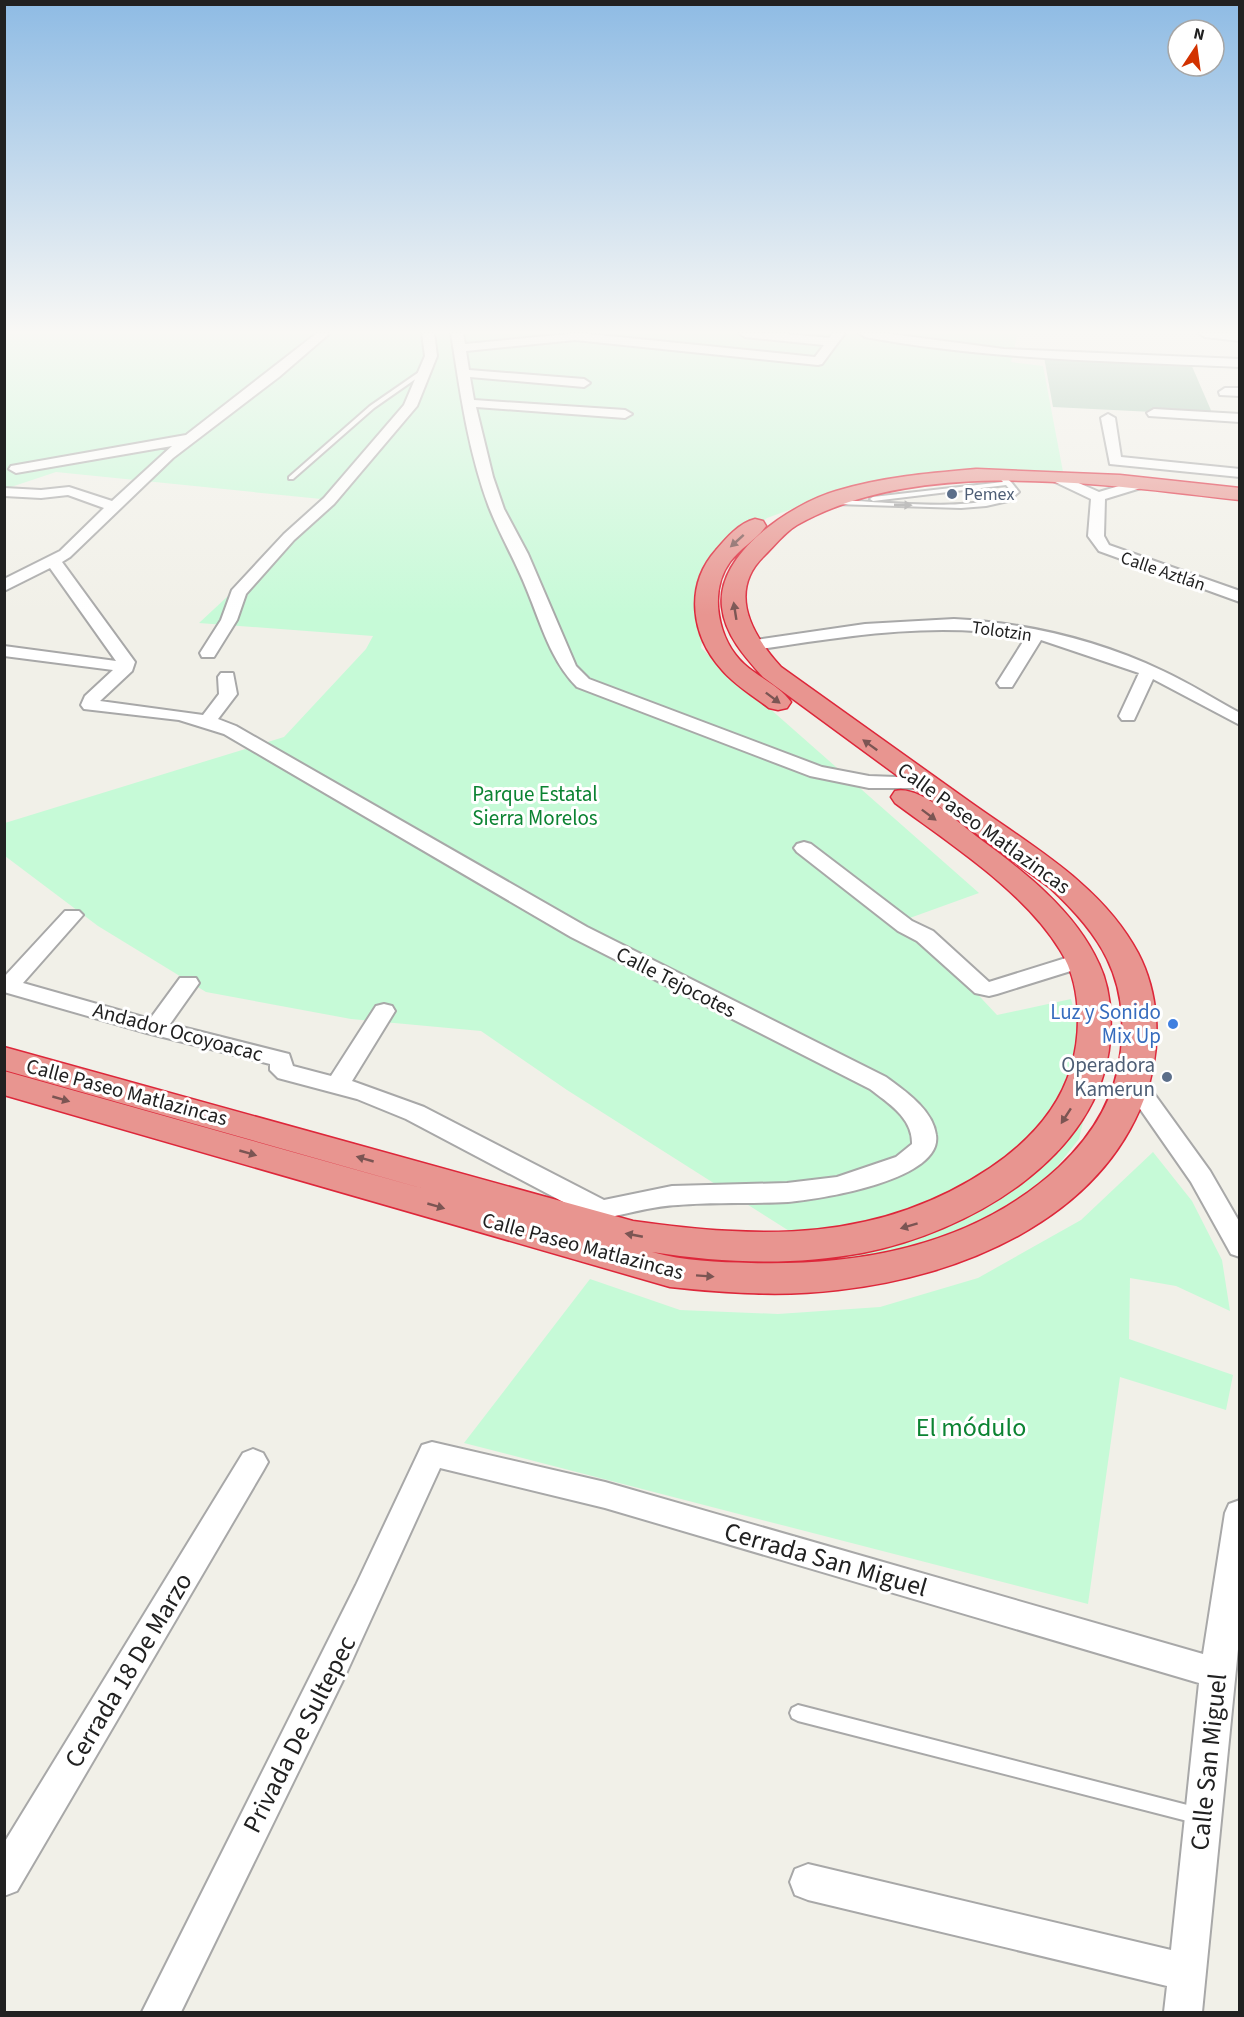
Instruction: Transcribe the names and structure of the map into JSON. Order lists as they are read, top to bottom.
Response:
{
  "streets": {
    "highway": ["Calle Paseo Matlazincas"],
    "street": [
      "Calle Aztlán",
      "Tolotzin",
      "Calle Tejocotes",
      "Andador Ocoyoacac",
      "Cerrada San Miguel",
      "Cerrada 18 De Marzo",
      "Privada De Sultepec",
      "Calle San Miguel"
    ]
  },
  "crossings": [
    ["Tolotzin", "Calle Paseo Matlazincas"],
    ["Calle Paseo Matlazincas", "Calle Tejocotes"],
    ["Calle Paseo Matlazincas", "Andador Ocoyoacac"],
    ["Calle Tejocotes", "Andador Ocoyoacac"],
    ["Cerrada San Miguel", "Privada De Sultepec"],
    ["Cerrada San Miguel", "Calle San Miguel"]
  ],
  "parks": ["Parque Estatal Sierra Morelos", "El módulo"],
  "places": ["Pemex", "Luz y Sonido Mix Up", "Operadora Kamerun"],
  "north": "top"
}
